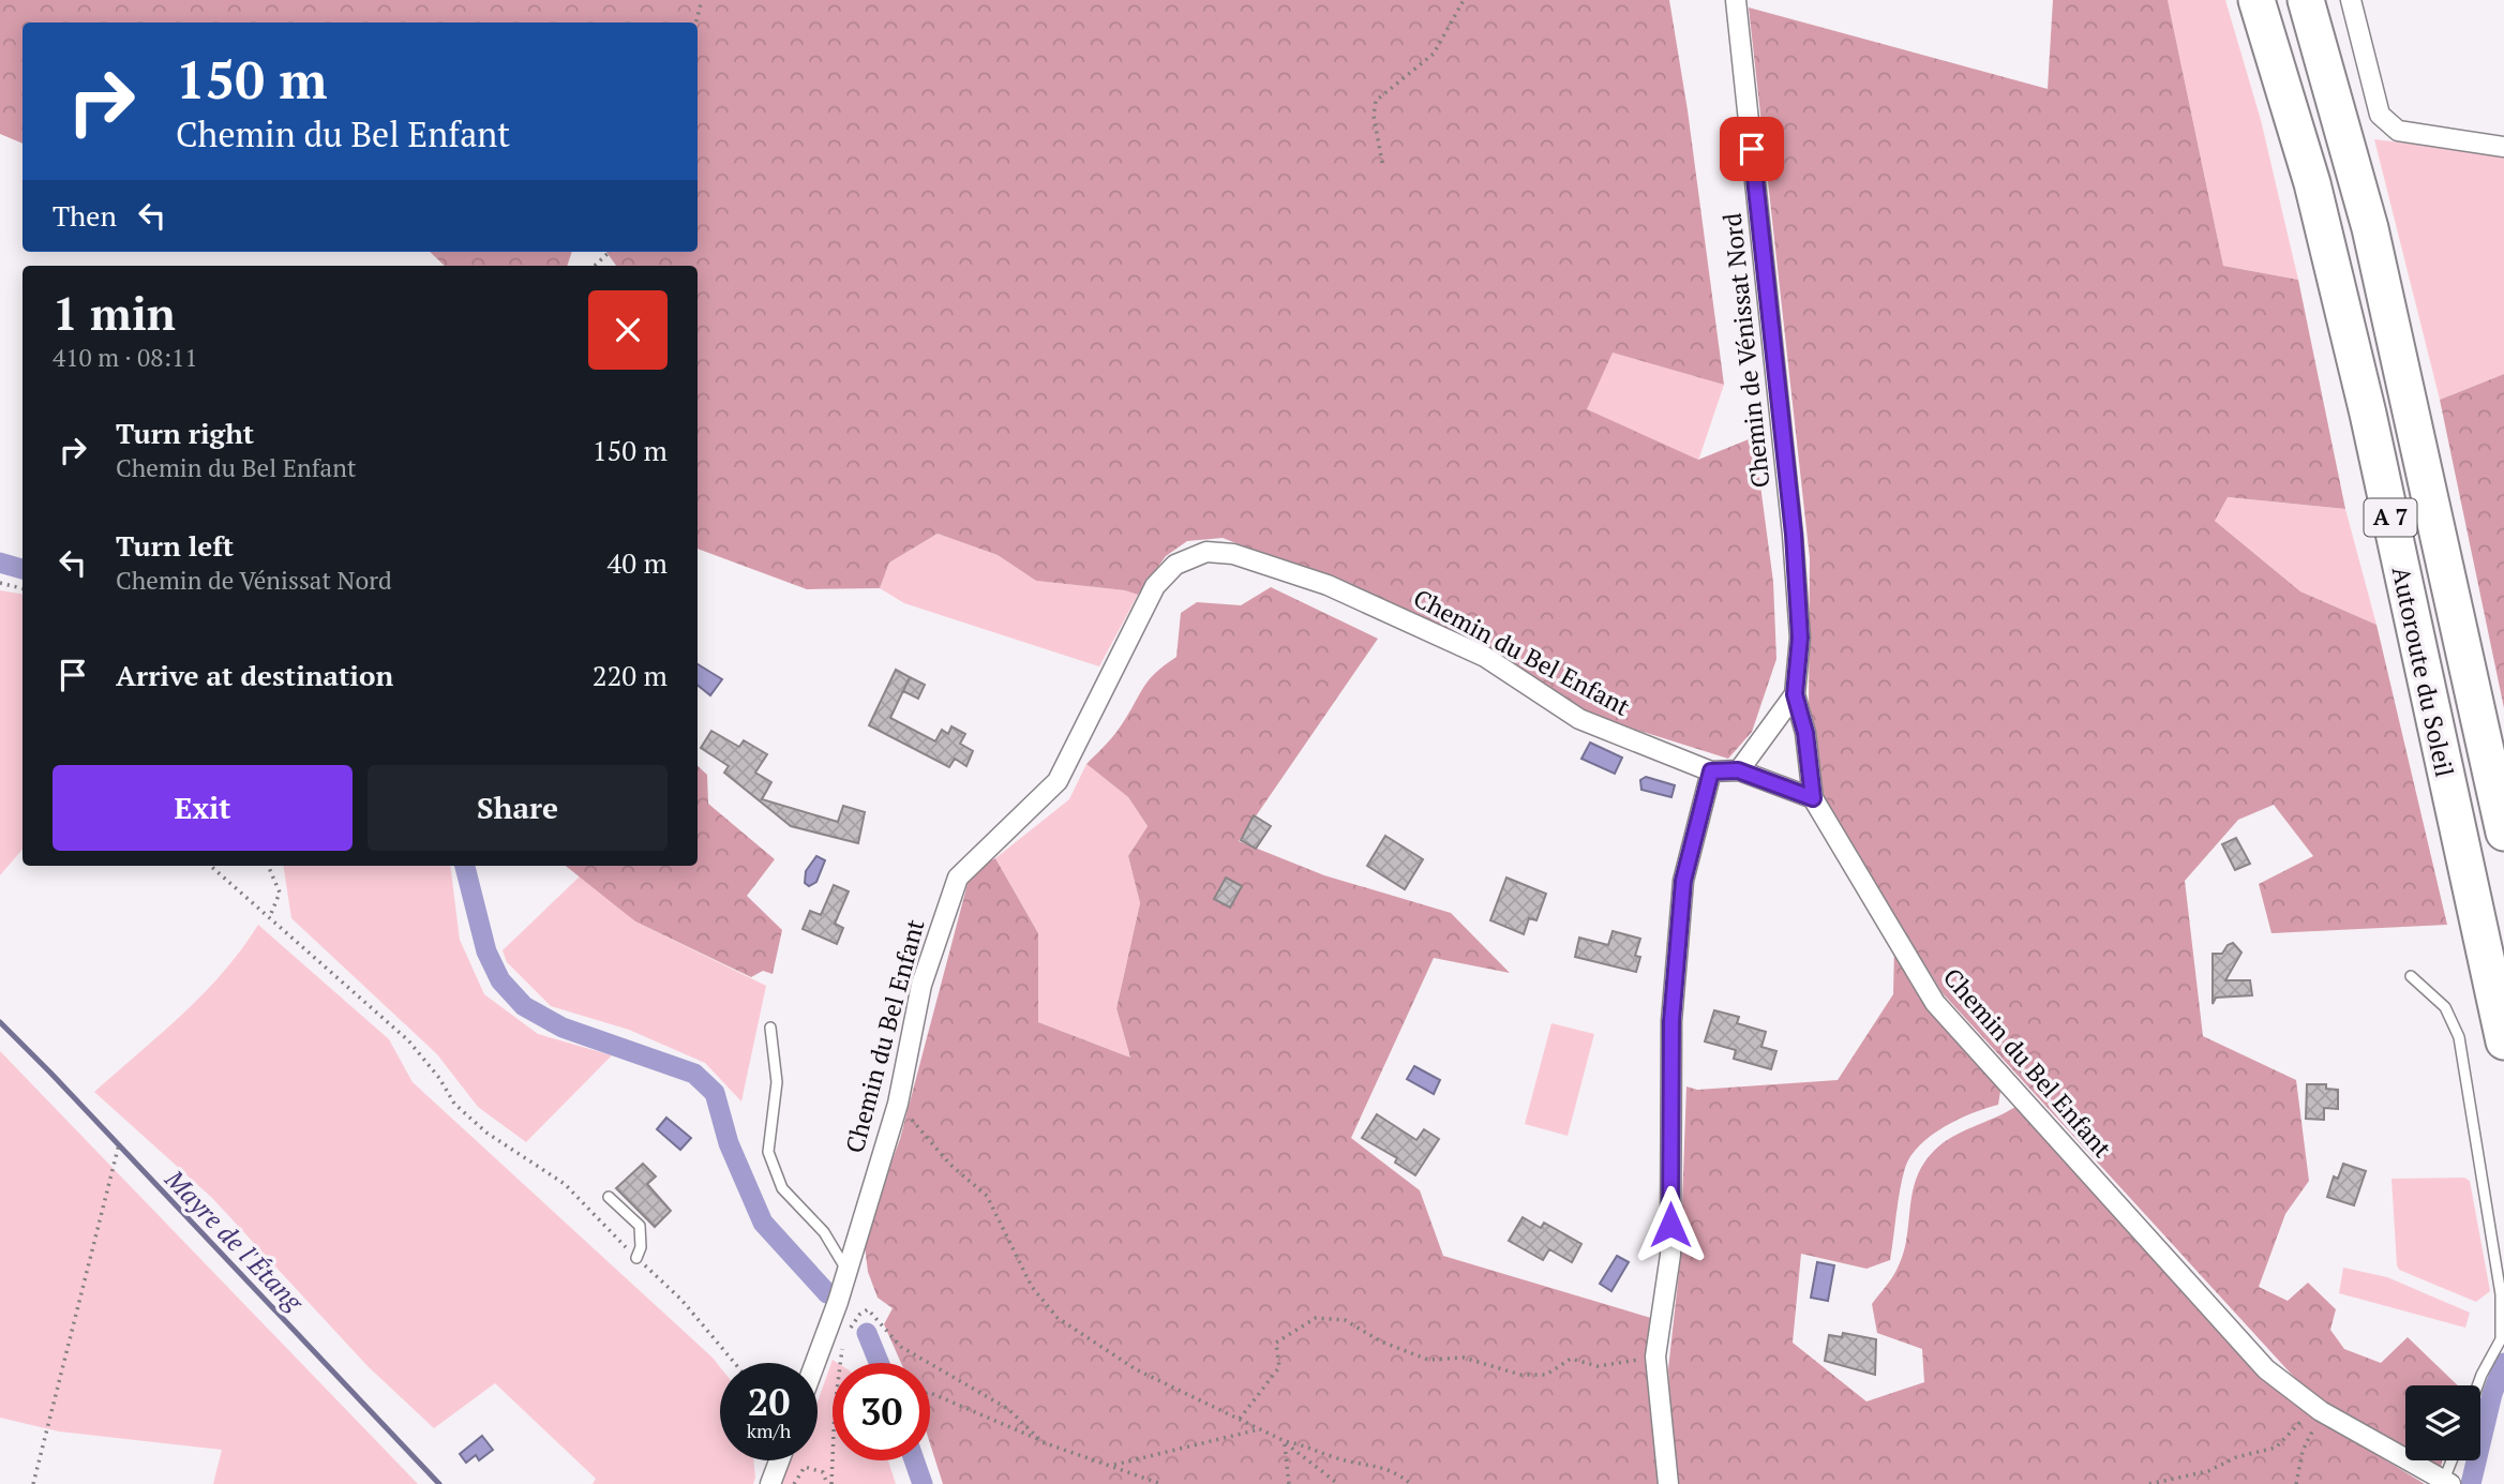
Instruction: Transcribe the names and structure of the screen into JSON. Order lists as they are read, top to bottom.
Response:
{
  "streets": {
    "highway": ["A 7", "Autoroute du Soleil"],
    "street": ["Chemin de Vénissat Nord", "Chemin du Bel Enfant"]
  },
  "crossings": [
    ["Chemin de Vénissat Nord", "Chemin du Bel Enfant"]
  ],
  "water": ["Mayre de l'Étang"],
  "page": {
    "turn": ["150 m", "Chemin du Bel Enfant"],
    "then": "Then",
    "heading": ["1 min", "410 m · 08:11"],
    "list": [
      {
        "name": "Turn right",
        "note": "Chemin du Bel Enfant",
        "value": "150 m"
      },
      {
        "name": "Turn left",
        "note": "Chemin de Vénissat Nord",
        "value": "40 m"
      },
      {
        "name": "Arrive at destination",
        "value": "220 m"
      }
    ],
    "buttons": ["Exit", "Share"],
    "speed": "20 km/h",
    "limit": "30"
  }
}
